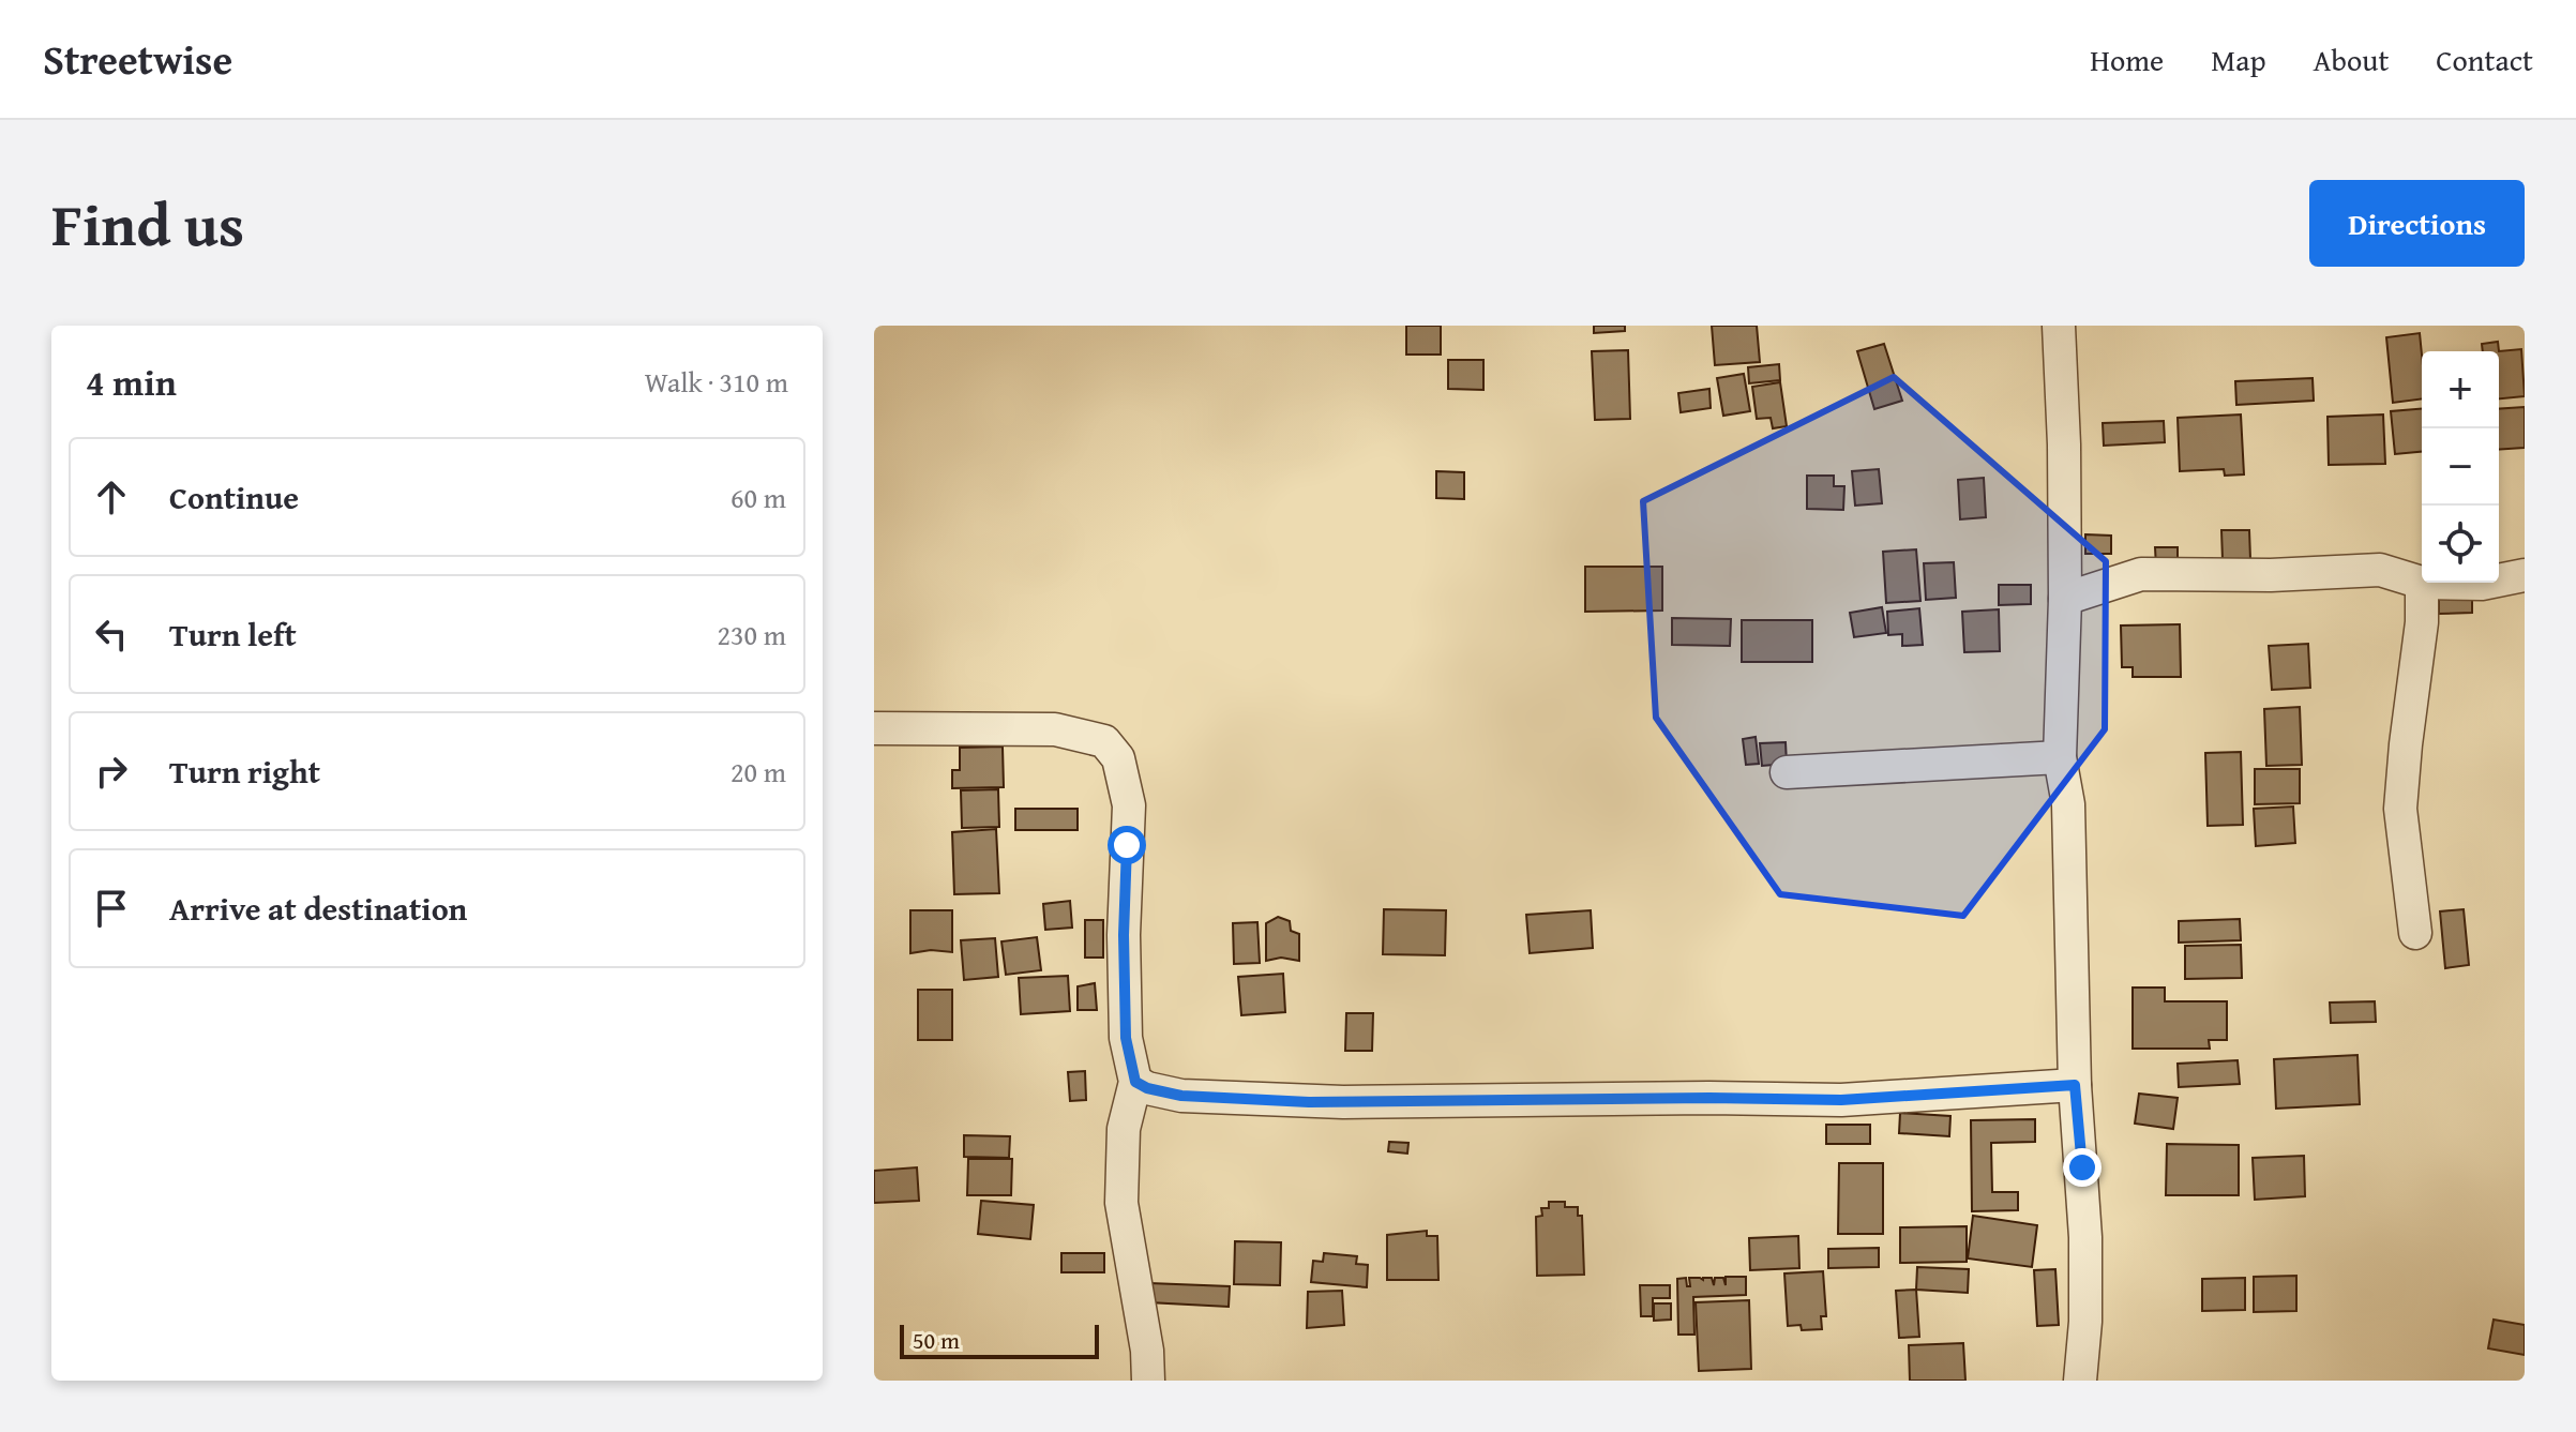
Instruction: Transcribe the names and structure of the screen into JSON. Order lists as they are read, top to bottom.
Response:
{
  "scale_bar": "50 m",
  "page": {
    "header": "Streetwise",
    "nav": [
      "Home",
      "Map",
      "About",
      "Contact"
    ],
    "title": "Find us",
    "buttons": "Directions",
    "heading": ["4 min", "Walk · 310 m"],
    "map_buttons": ["+", "−"],
    "list": [
      ["Continue", "60 m"],
      ["Turn left", "230 m"],
      ["Turn right", "20 m"],
      "Arrive at destination"
    ],
    "scale": "50 m"
  }
}
